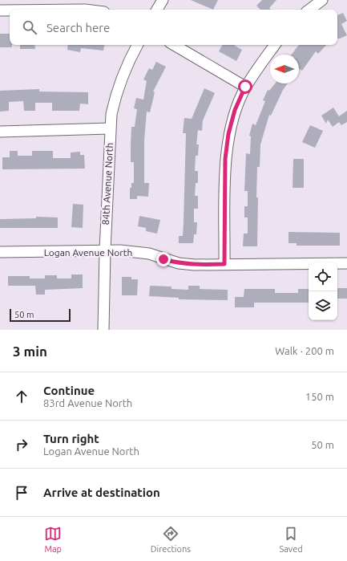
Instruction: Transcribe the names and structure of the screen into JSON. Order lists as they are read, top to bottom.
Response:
{
  "streets": {
    "street": ["84th Avenue North", "Logan Avenue North"]
  },
  "crossings": [
    ["84th Avenue North", "Logan Avenue North"]
  ],
  "scale_bar": "50 m",
  "north": "left",
  "page": {
    "search": "Search here",
    "scale": "50 m",
    "heading": ["3 min", "Walk · 200 m"],
    "list": [
      ["Continue", "83rd Avenue North", "150 m"],
      ["Turn right", "Logan Avenue North", "50 m"],
      "Arrive at destination"
    ],
    "nav": ["Map", "Directions", "Saved"]
  }
}
